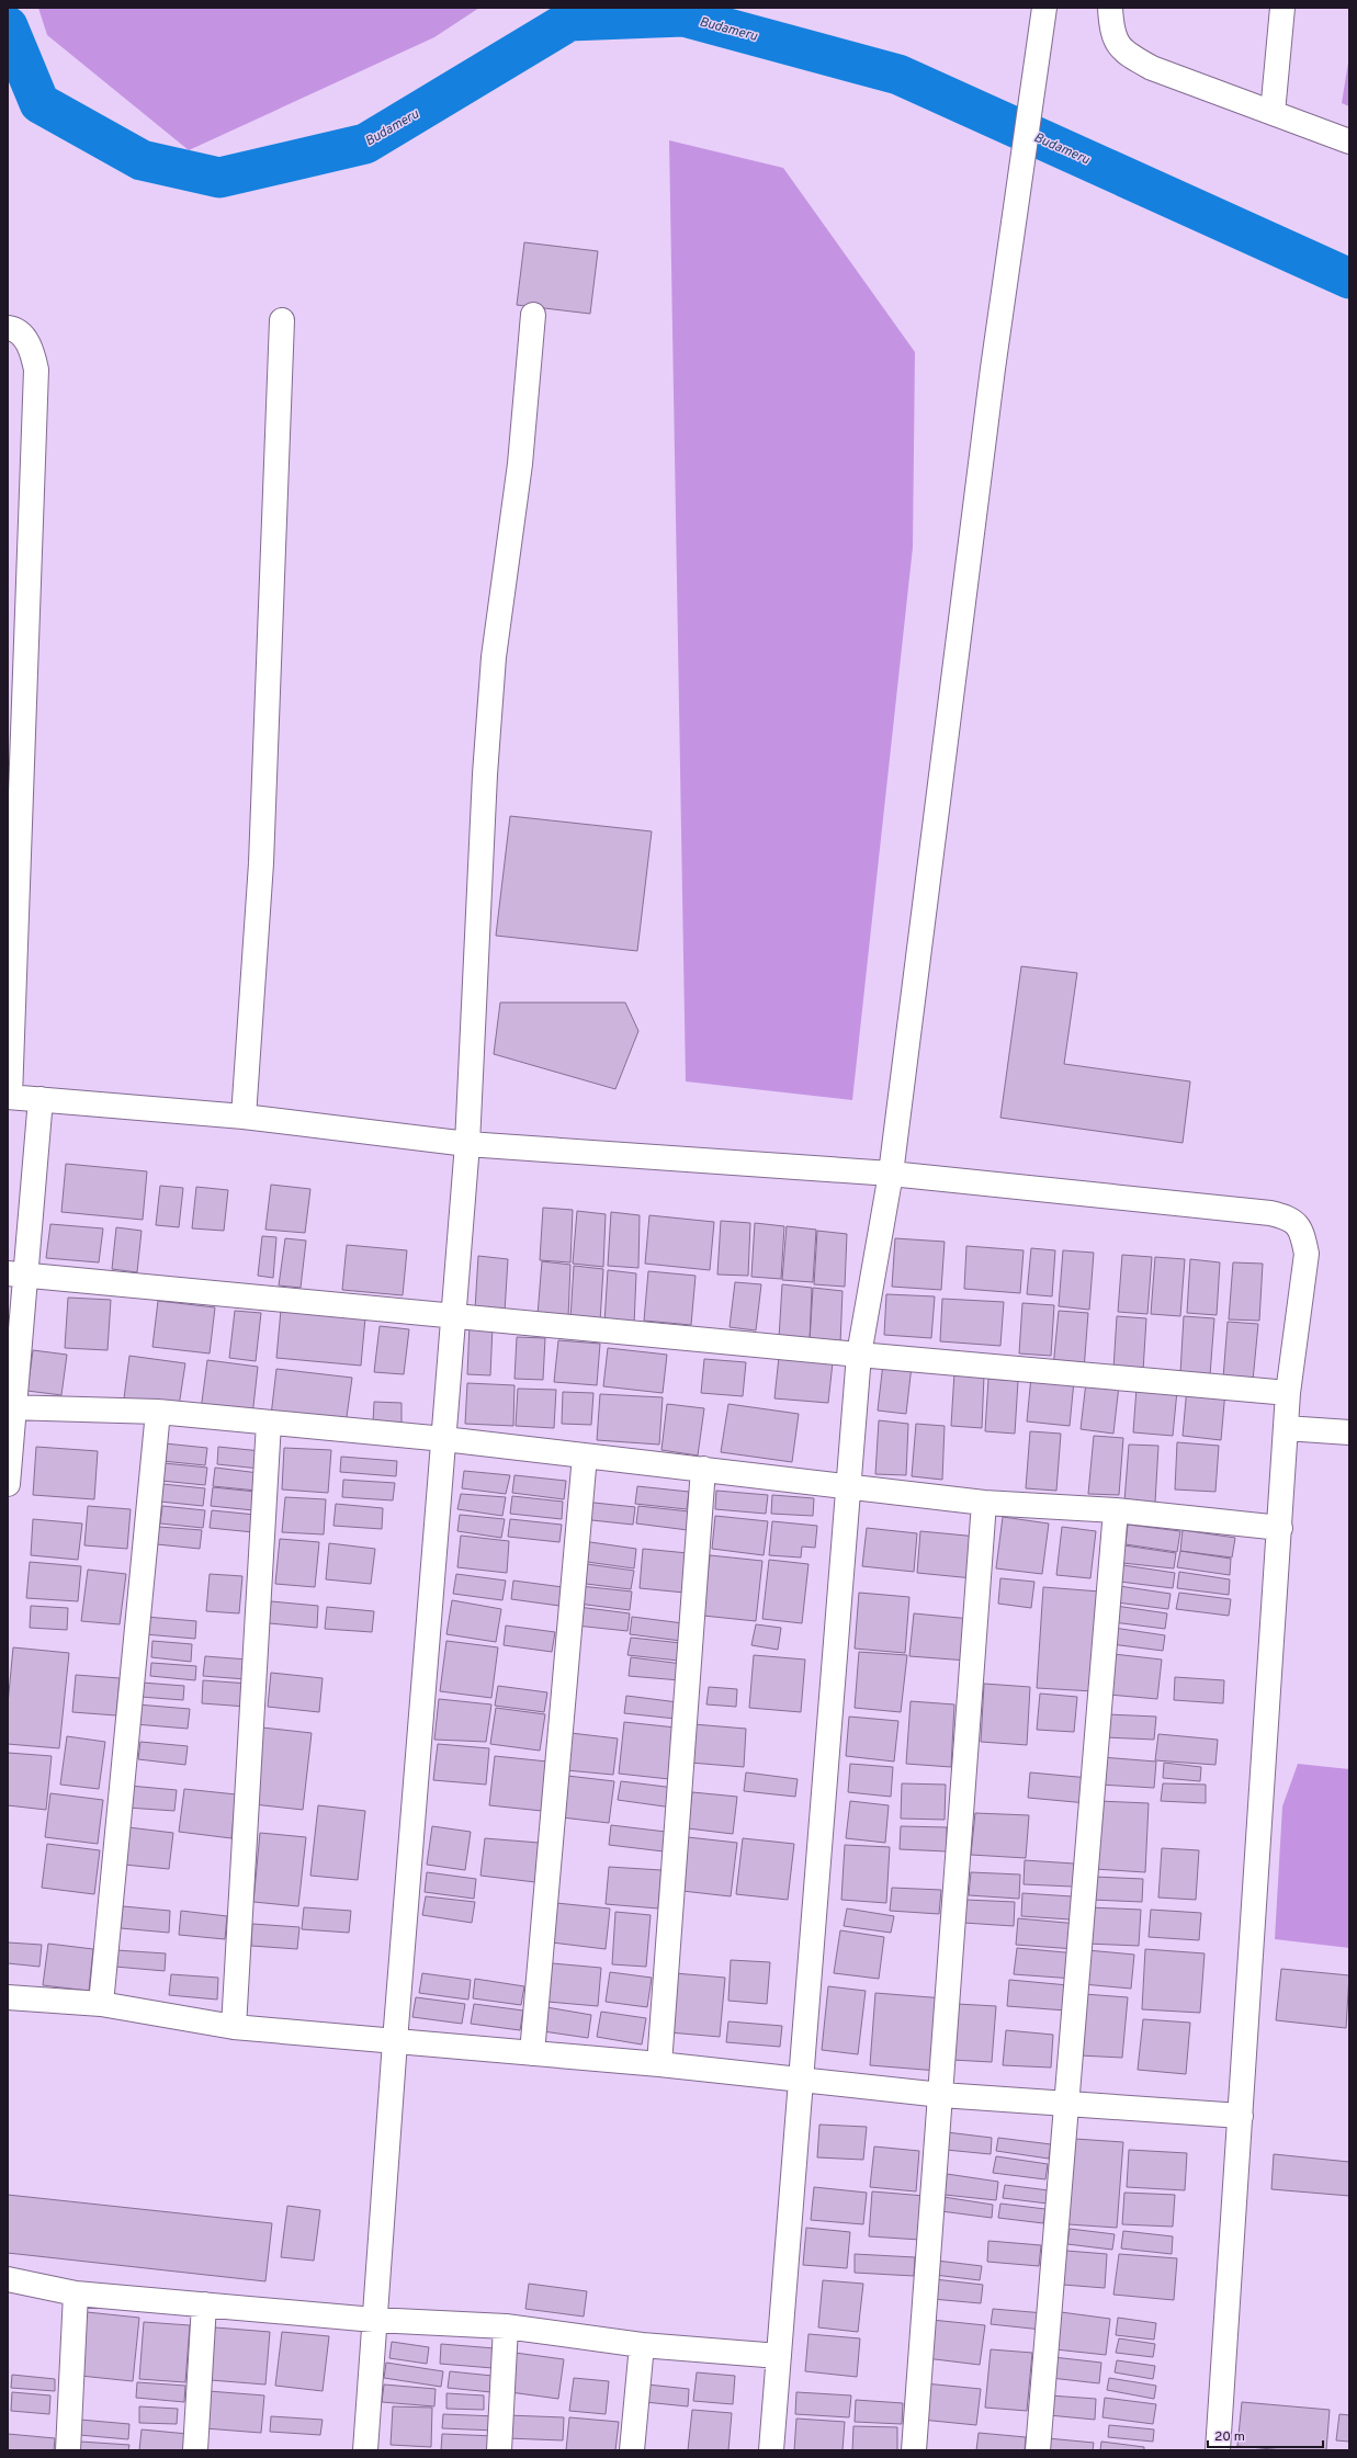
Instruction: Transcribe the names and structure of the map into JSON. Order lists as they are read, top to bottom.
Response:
{
  "water": ["Budameru"],
  "scale_bar": "20 m"
}
